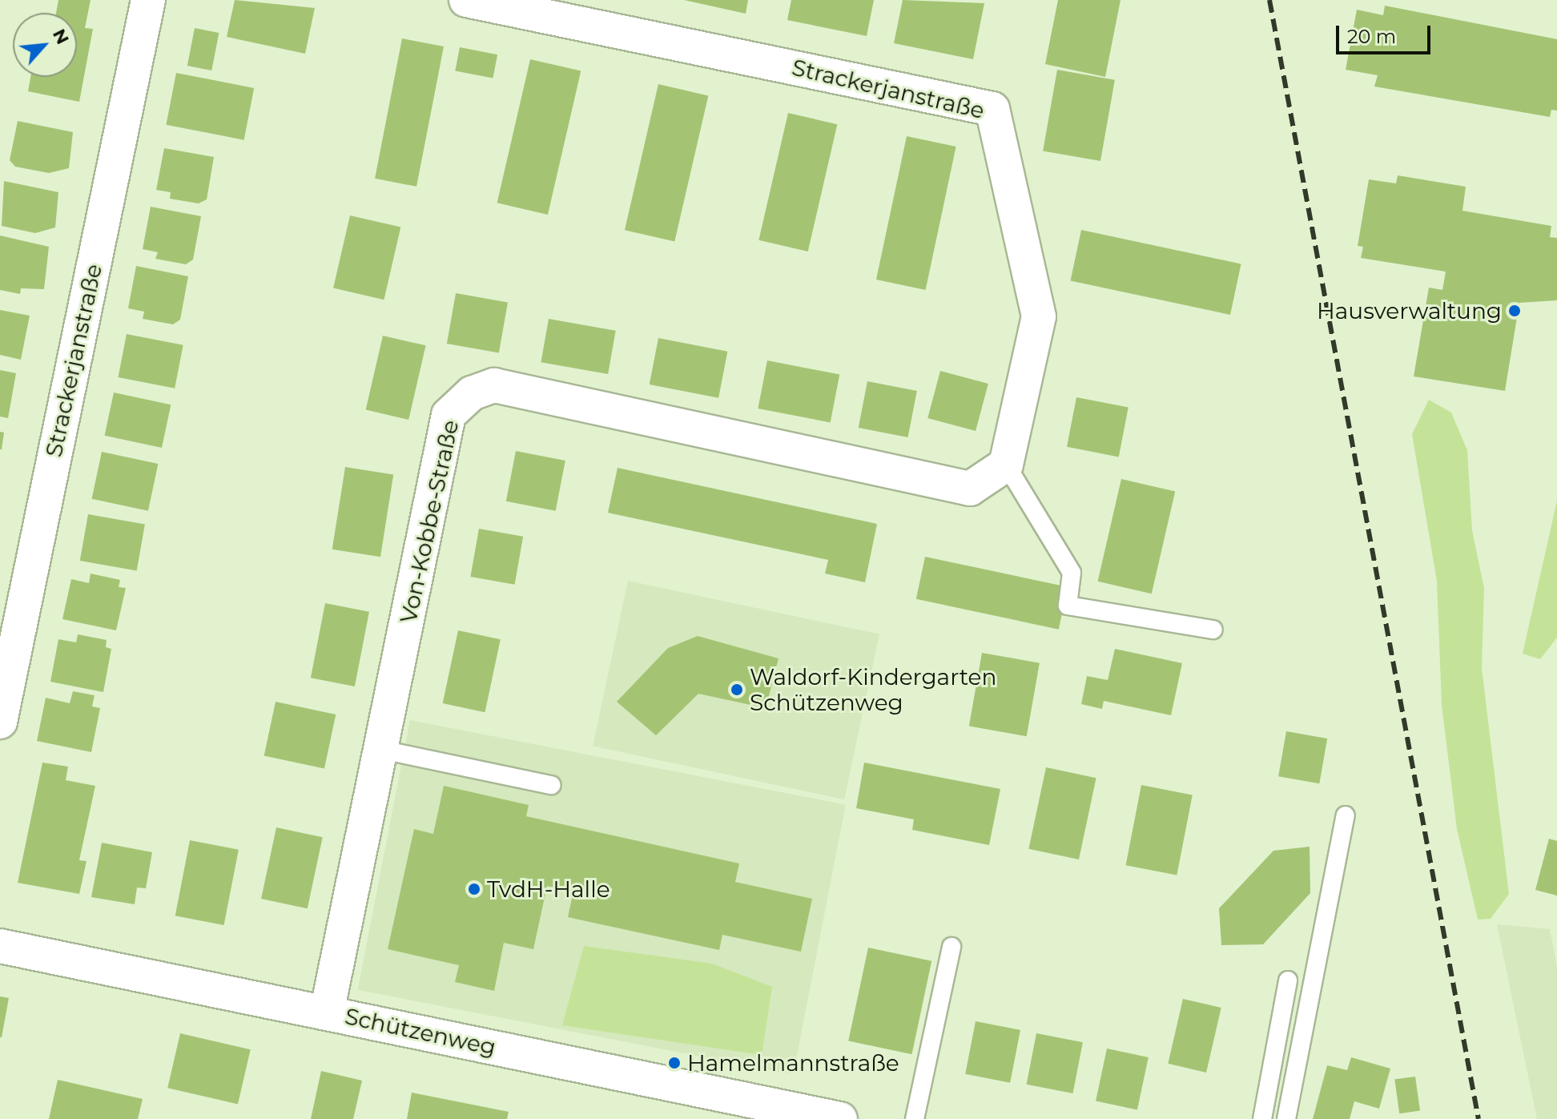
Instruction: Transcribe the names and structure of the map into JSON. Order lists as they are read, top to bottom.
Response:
{
  "streets": {
    "street": ["Strackerjanstraße", "Von-Kobbe-Straße", "Schützenweg"]
  },
  "crossings": [
    ["Strackerjanstraße", "Von-Kobbe-Straße"],
    ["Von-Kobbe-Straße", "Schützenweg"]
  ],
  "places": [
    "Hausverwaltung",
    "Waldorf-Kindergarten Schützenweg",
    "TvdH-Halle",
    "Hamelmannstraße"
  ],
  "scale_bar": "20 m",
  "north": "top right"
}
